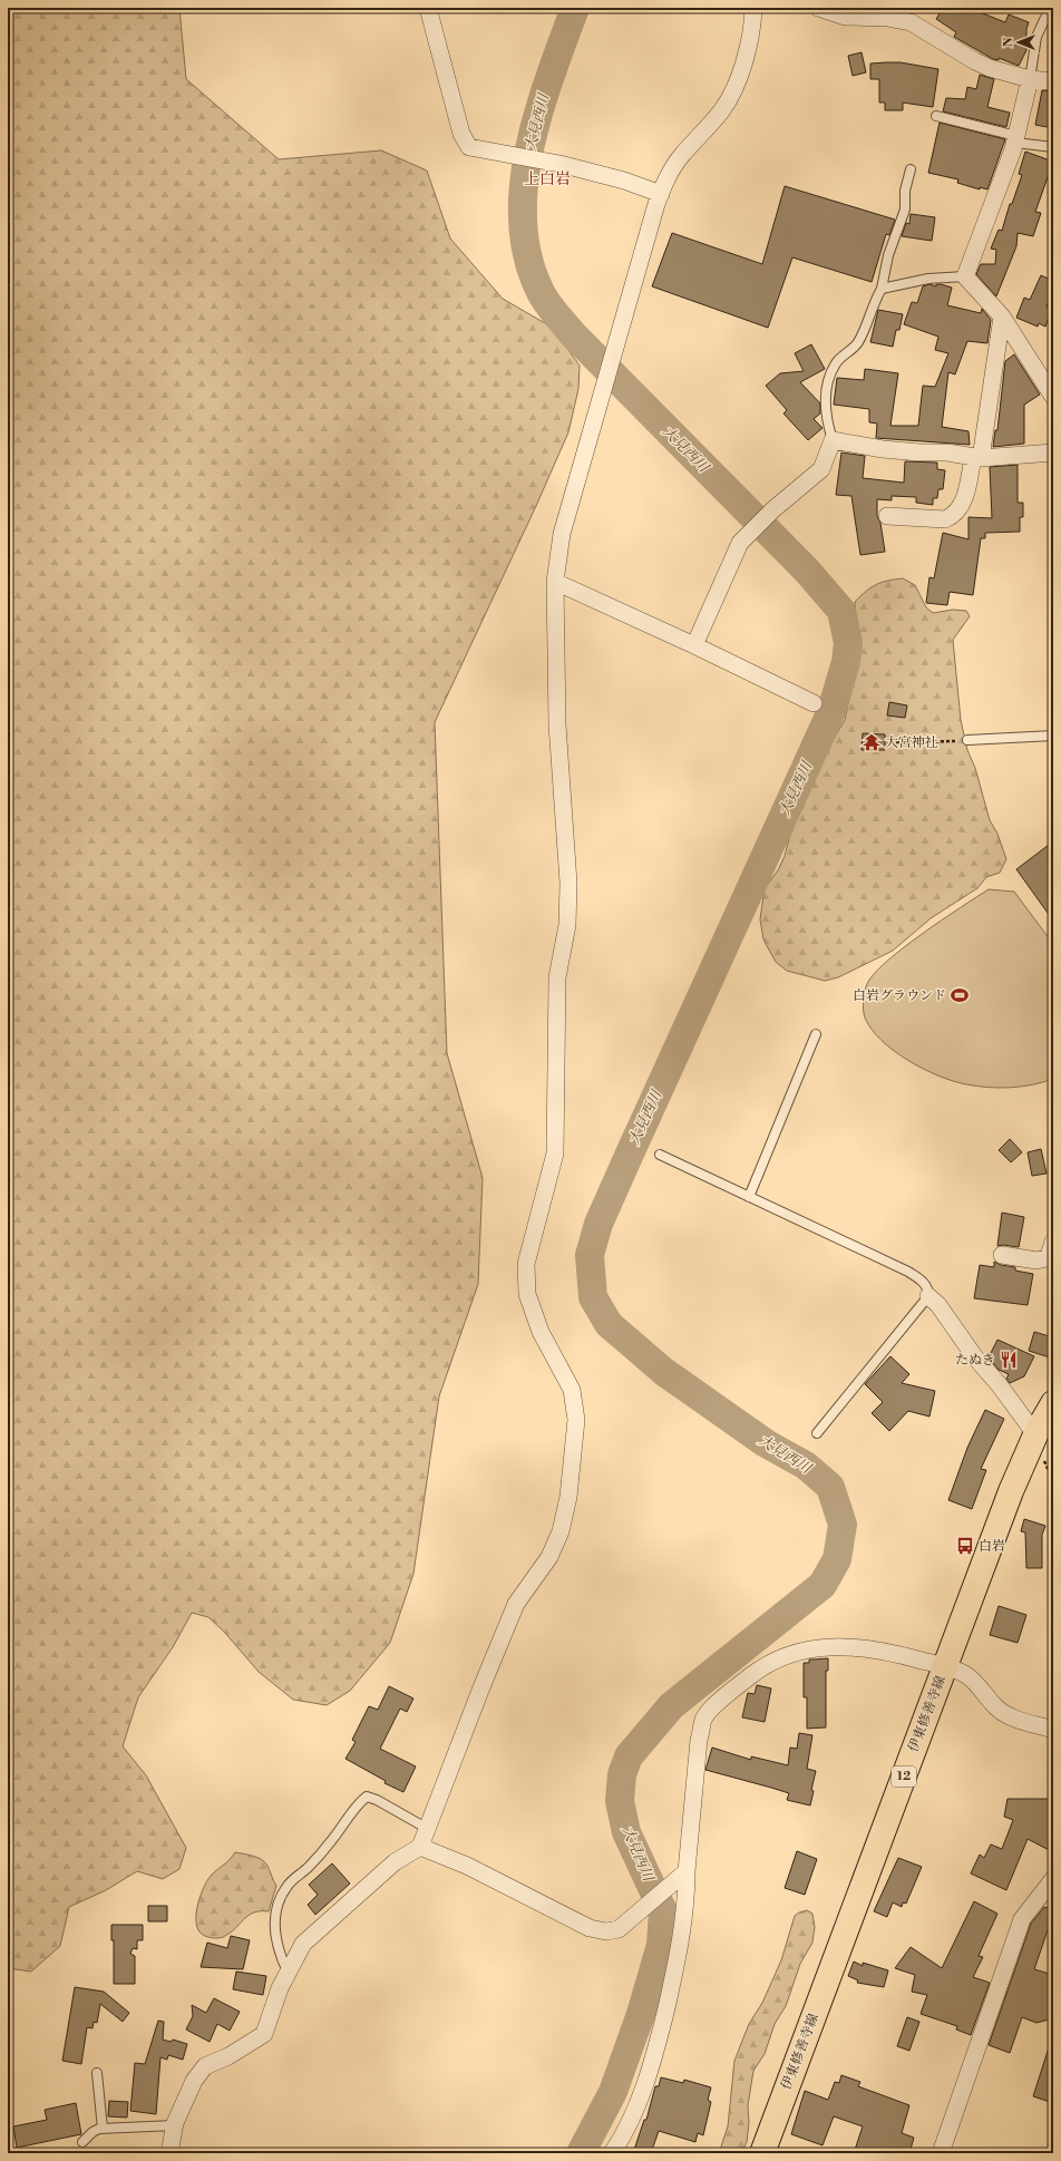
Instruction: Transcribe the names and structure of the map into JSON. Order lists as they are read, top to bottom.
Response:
{
  "streets": {
    "main road": ["伊東修善寺線", "12"]
  },
  "districts": ["上白岩"],
  "water": ["大見西川"],
  "places": {
    "temple": ["大宮神社"],
    "sports": ["白岩グラウンド"],
    "restaurant": ["たぬき"],
    "bus stop": ["白岩"]
  },
  "north": "left"
}
